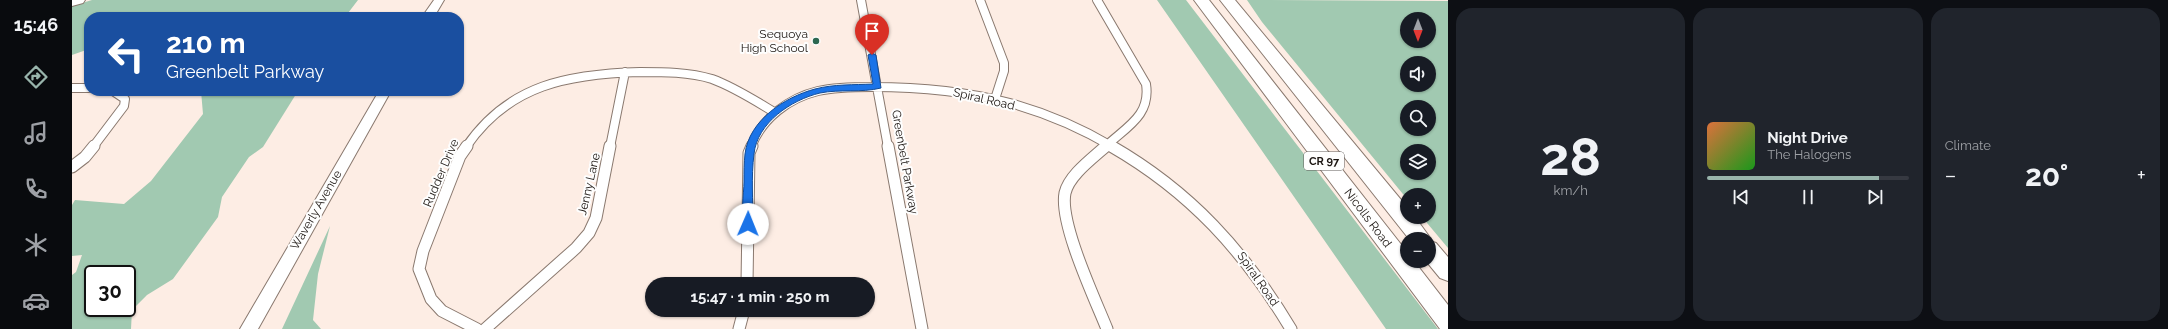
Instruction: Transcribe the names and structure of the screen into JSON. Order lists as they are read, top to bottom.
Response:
{
  "streets": {
    "highway": ["CR 97", "Nicolls Road"],
    "street": [
      "Spiral Road",
      "Greenbelt Parkway",
      "Rudder Drive",
      "Jenny Lane",
      "Waverly Avenue"
    ]
  },
  "crossings": [
    ["Spiral Road", "Greenbelt Parkway"],
    ["Spiral Road", "Rudder Drive"],
    ["Rudder Drive", "Jenny Lane"]
  ],
  "places": ["Sequoya High School"],
  "north": "bottom",
  "page": {
    "tabs": "15:46",
    "tile": [
      ["28", "km/h"],
      "Climate"
    ],
    "map_buttons": ["+", "−"],
    "turn": ["210 m", "Greenbelt Parkway"],
    "song": ["Night Drive", "The Halogens"],
    "heat": ["−", "20°", "+"],
    "limit": "30",
    "trip": "15:47 · 1 min · 250 m"
  }
}
